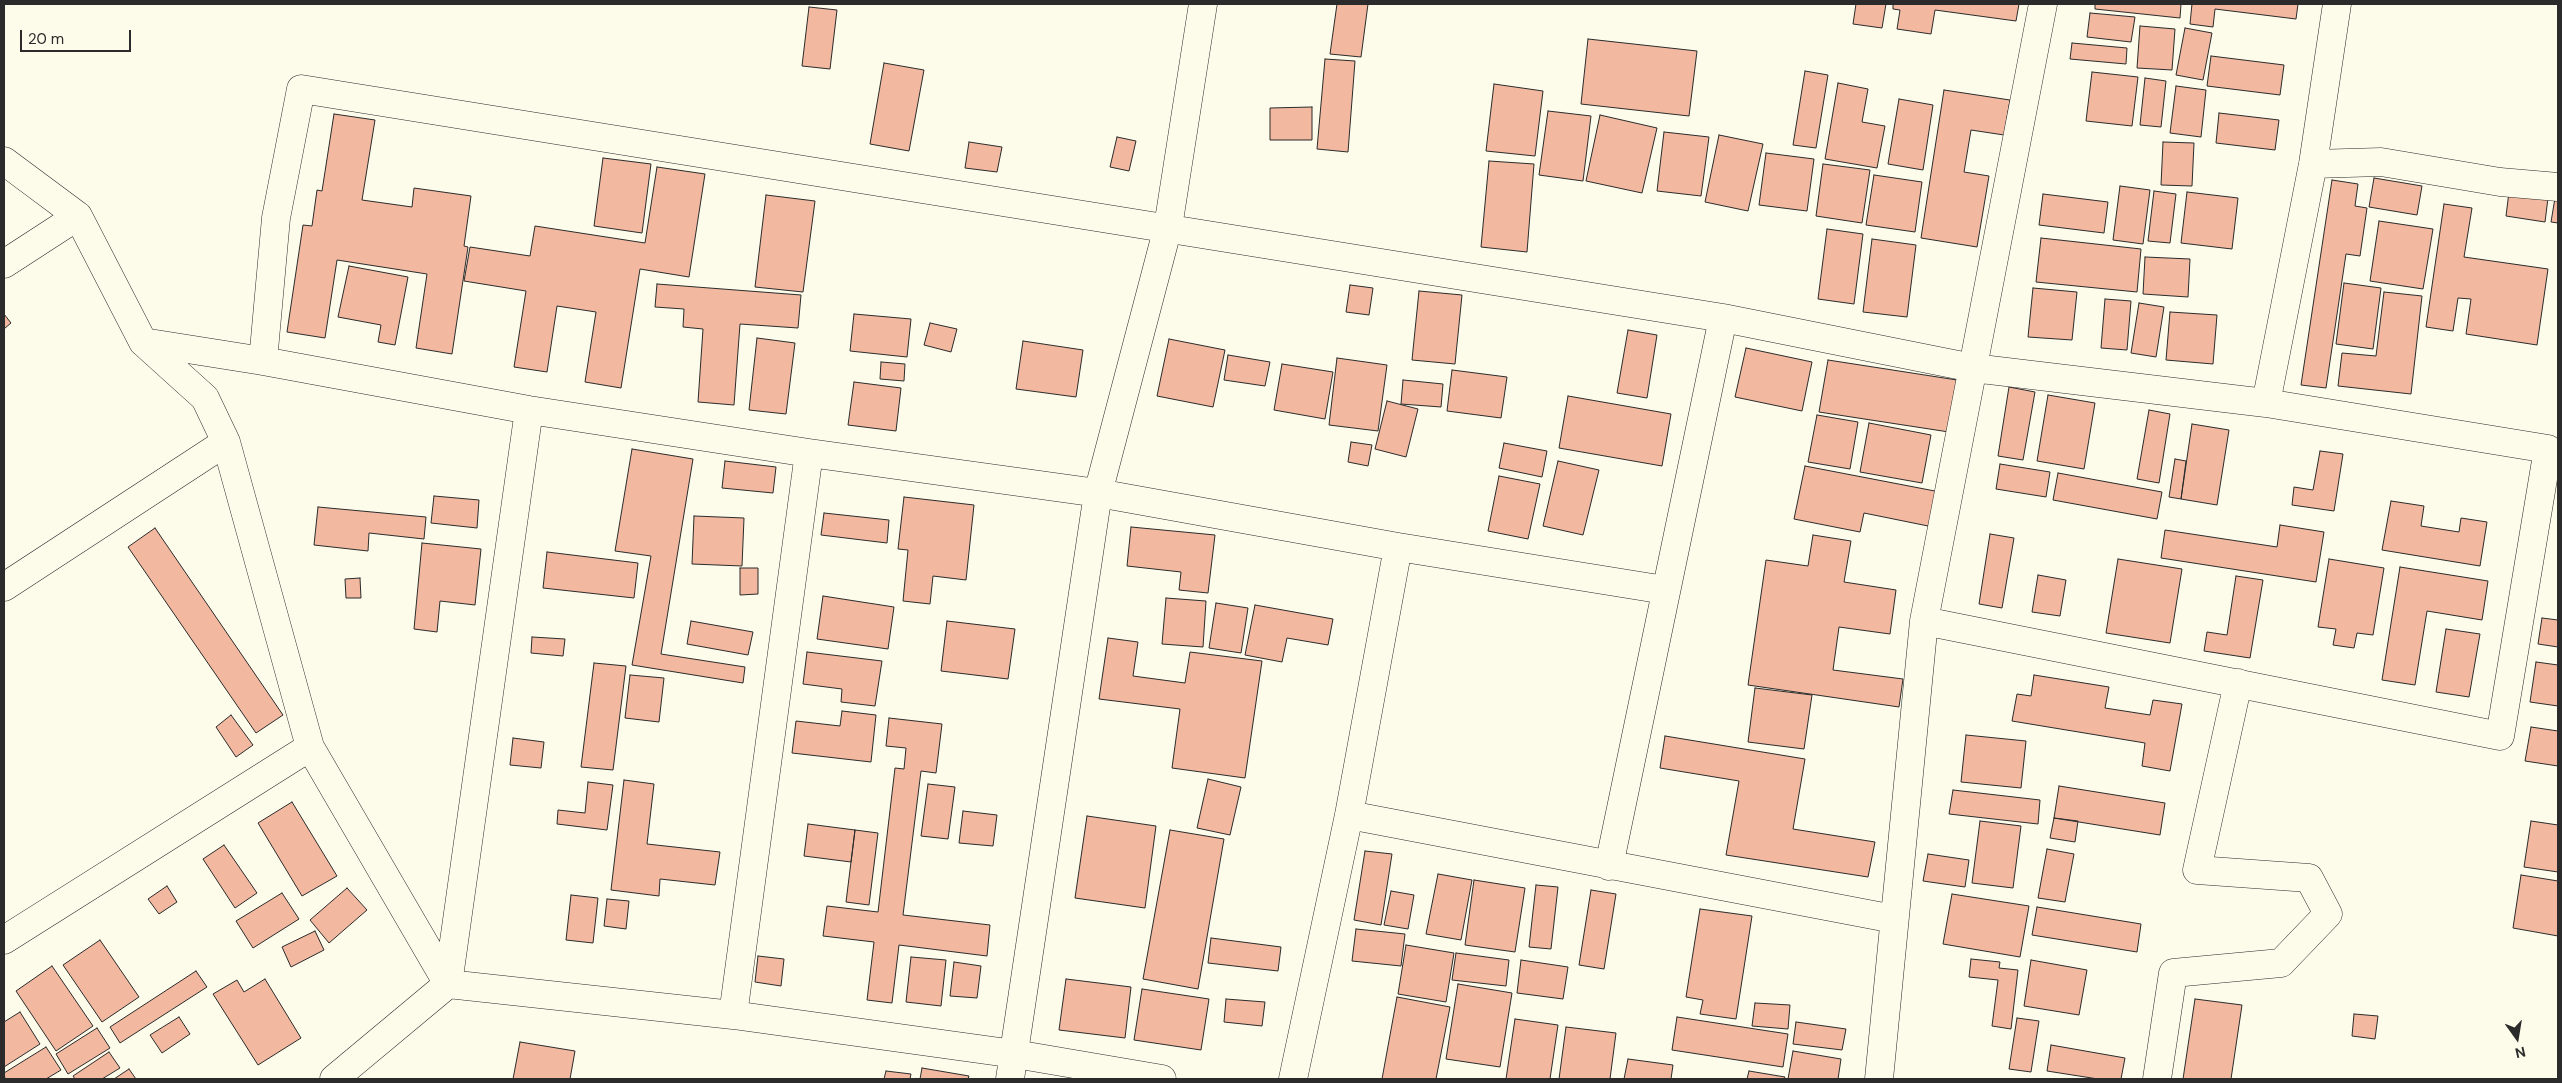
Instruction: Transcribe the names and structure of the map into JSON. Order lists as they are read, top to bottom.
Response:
{
  "scale_bar": "20 m",
  "north": "bottom"
}
